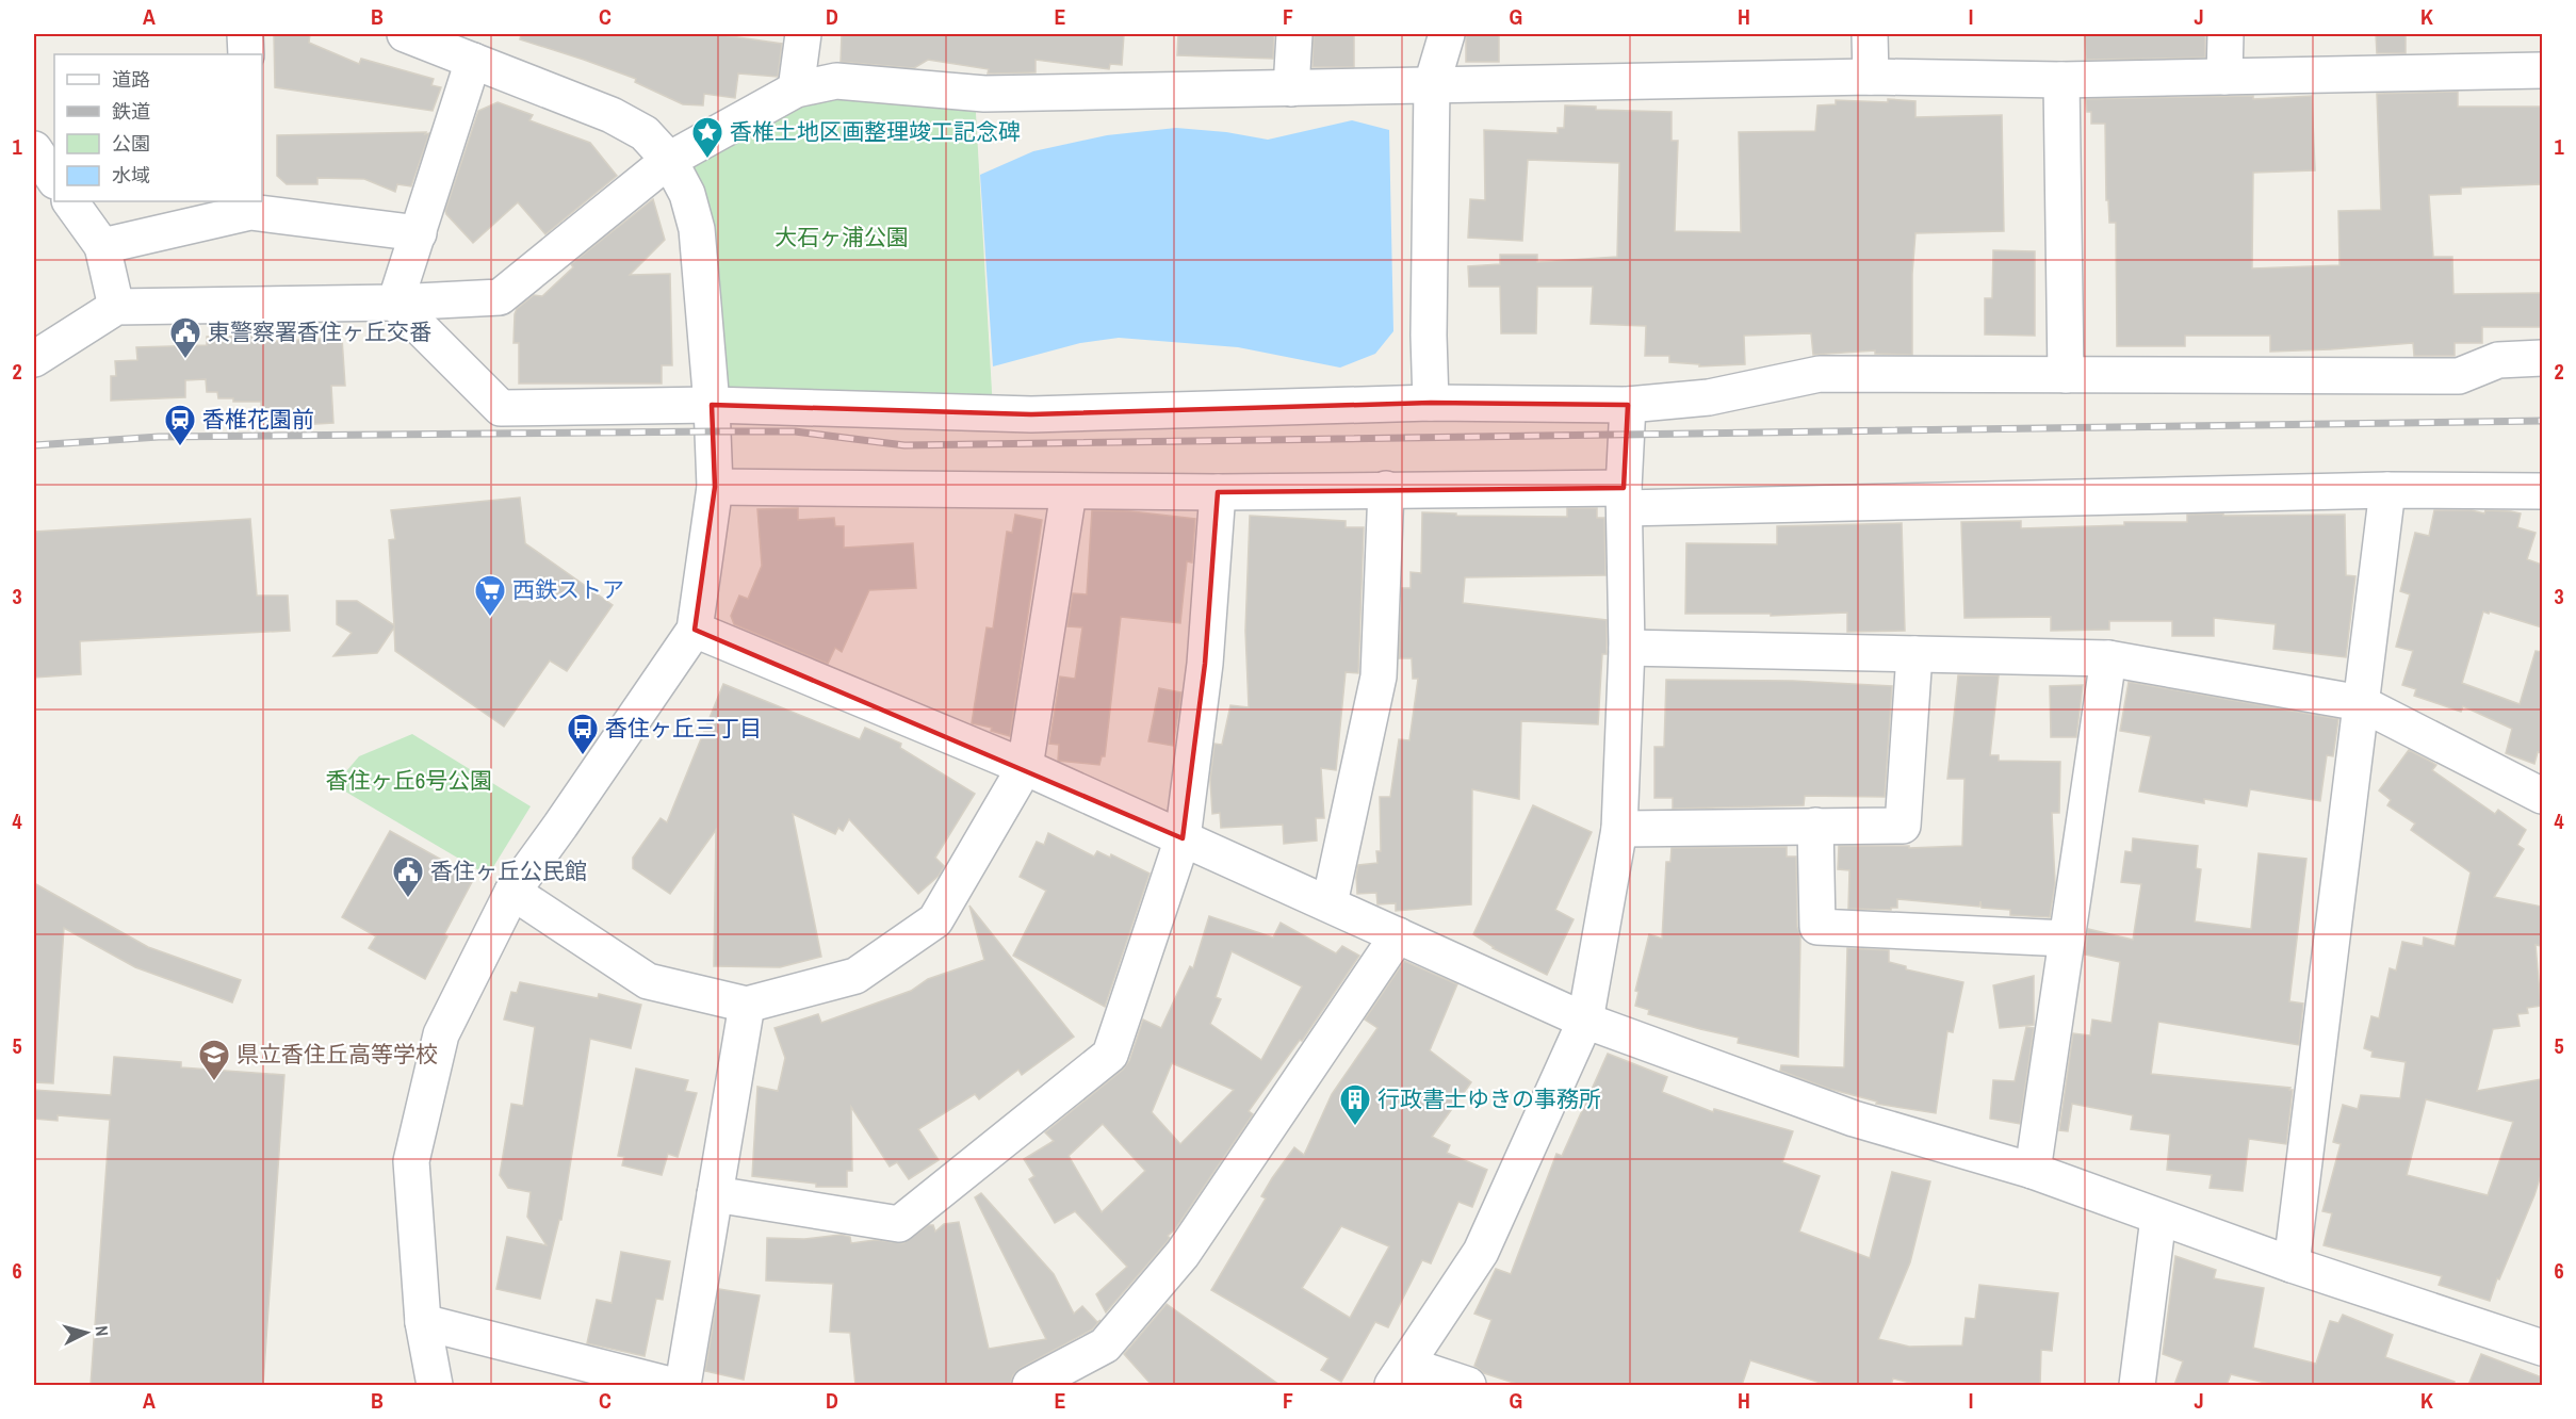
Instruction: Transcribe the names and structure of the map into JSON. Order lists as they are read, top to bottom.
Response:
{
  "parks": ["大石ヶ浦公園", "香住ヶ丘6号公園"],
  "places": {
    "place": ["香椎土地区画整理竣工記念碑"],
    "public building": ["東警察署香住ヶ丘交番", "香住ヶ丘公民館"],
    "station": ["香椎花園前"],
    "supermarket": ["西鉄ストア"],
    "bus stop": ["香住ヶ丘三丁目"],
    "school or university": ["県立香住丘高等学校"],
    "building": ["行政書士ゆきの事務所"]
  },
  "legend": [
    "道路",
    "鉄道",
    "公園",
    "水域"
  ],
  "north": "right",
  "grid": {
    "columns": [
      "A",
      "B",
      "C",
      "D",
      "E",
      "F",
      "G",
      "H",
      "I",
      "J",
      "K"
    ],
    "rows": [
      "1",
      "2",
      "3",
      "4",
      "5",
      "6"
    ]
  }
}
